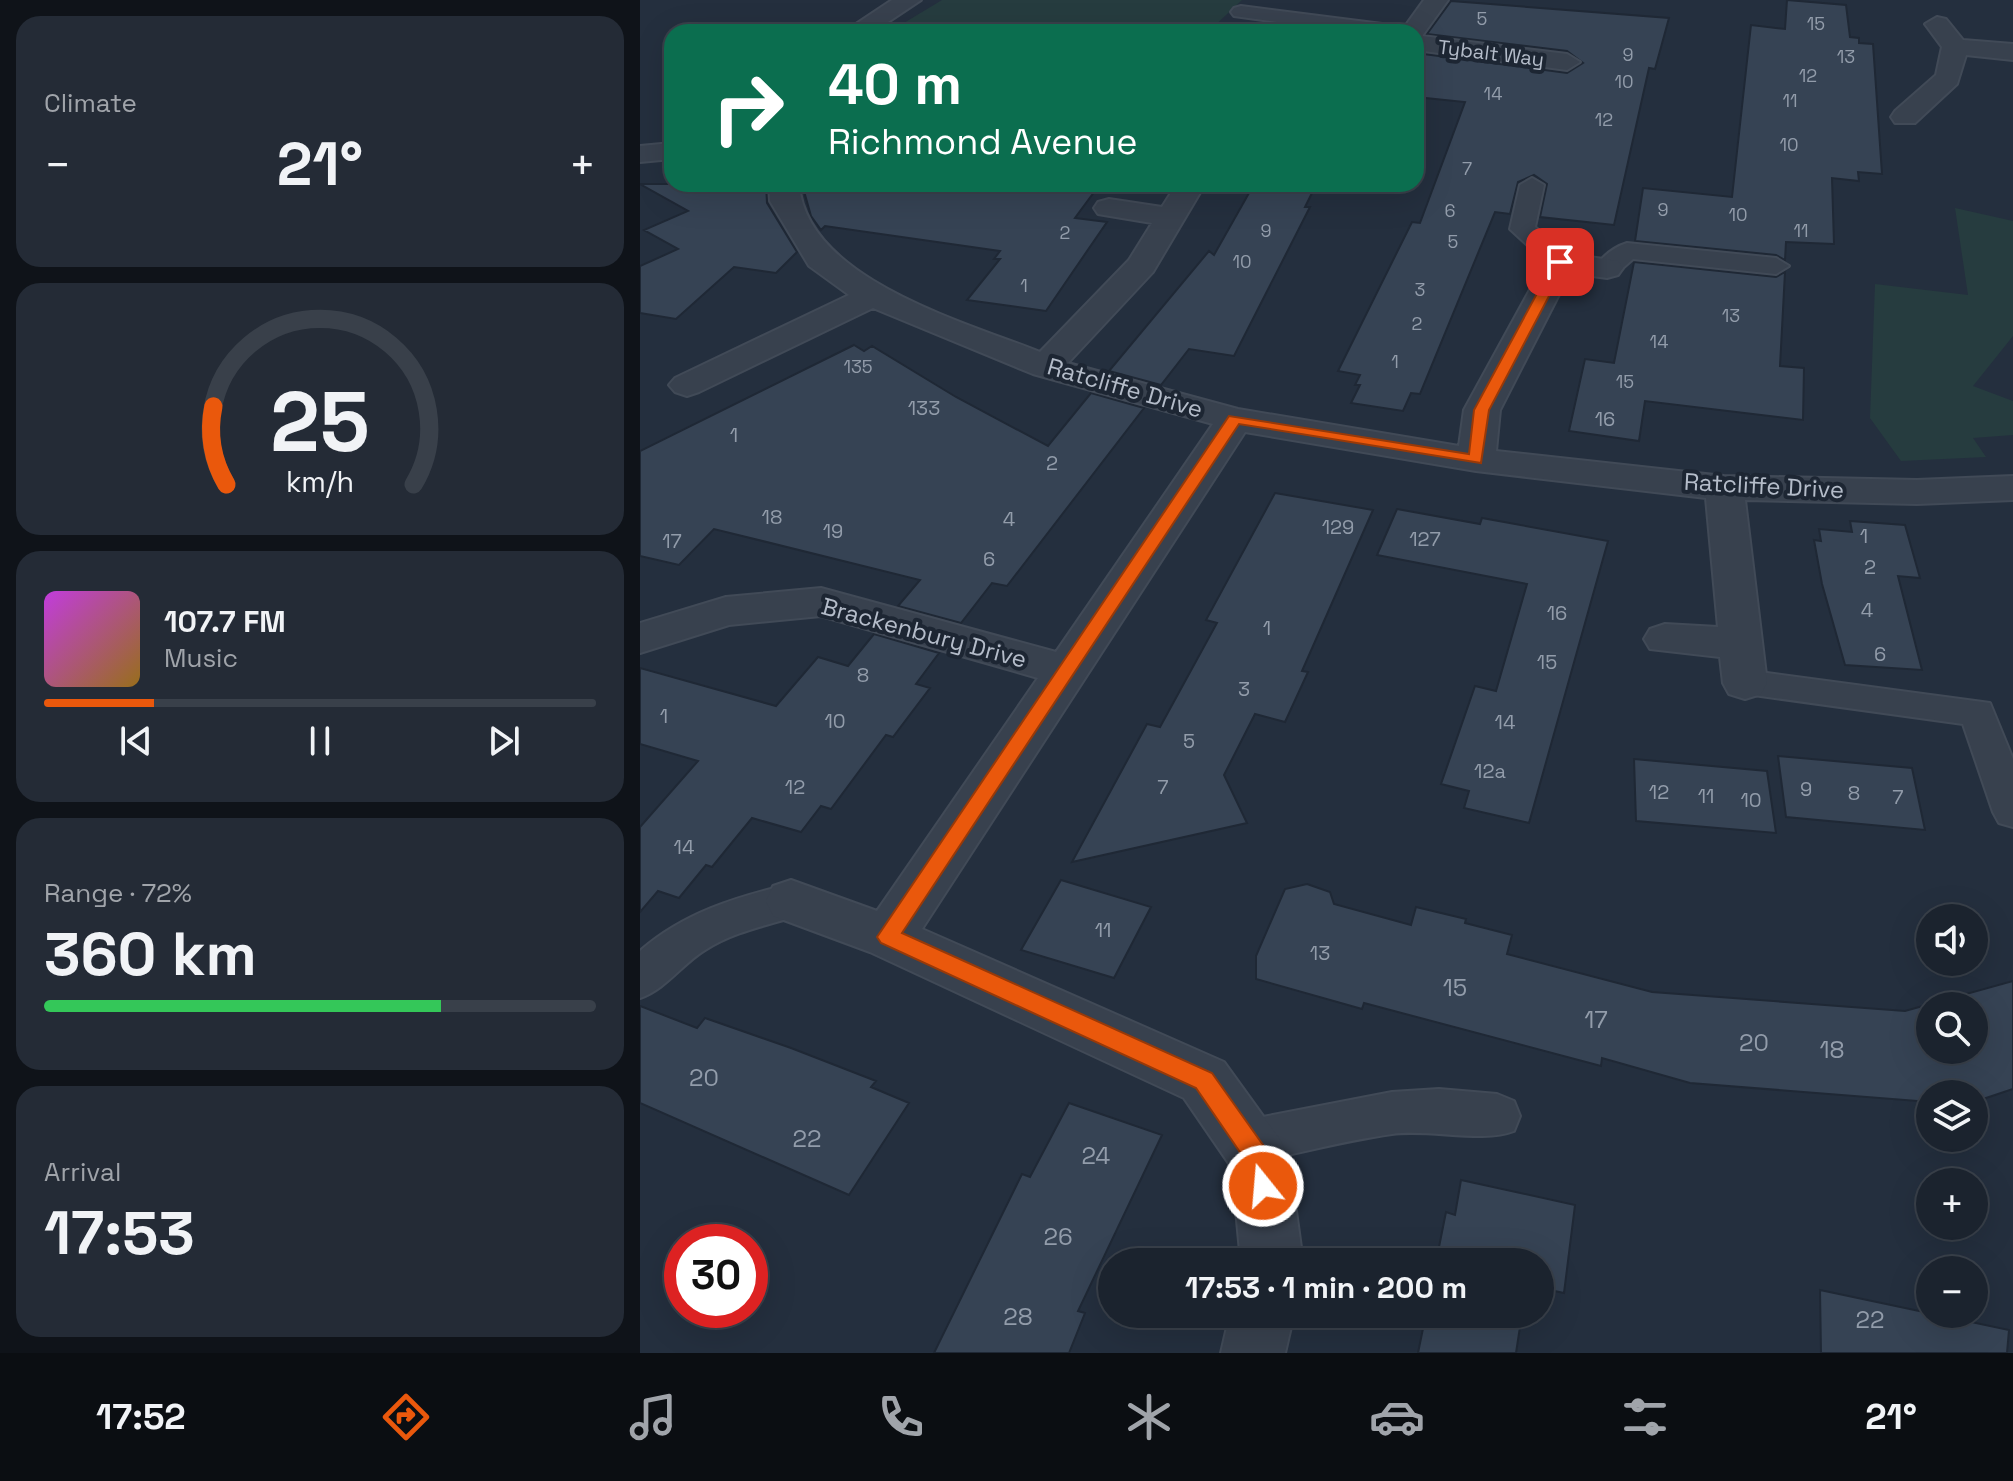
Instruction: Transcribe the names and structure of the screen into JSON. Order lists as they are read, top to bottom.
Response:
{
  "streets": {
    "street": ["Tybalt Way", "Ratcliffe Drive", "Brackenbury Drive"]
  },
  "house_numbers": [
    "5",
    "15",
    "9",
    "13",
    "12",
    "10",
    "14",
    "11",
    "12",
    "10",
    "7",
    "9",
    "6",
    "10",
    "9",
    "11",
    "2",
    "5",
    "10",
    "1",
    "3",
    "13",
    "2",
    "14",
    "1",
    "135",
    "15",
    "133",
    "16",
    "1",
    "2",
    "18",
    "4",
    "129",
    "19",
    "1",
    "127",
    "17",
    "6",
    "2",
    "4",
    "16",
    "1",
    "6",
    "15",
    "8",
    "3",
    "1",
    "10",
    "14",
    "5",
    "12a",
    "12",
    "7",
    "9",
    "12",
    "8",
    "11",
    "7",
    "10",
    "14",
    "11",
    "13",
    "15",
    "17",
    "20",
    "18",
    "20",
    "22",
    "24",
    "26",
    "28",
    "22"
  ],
  "page": {
    "tile": [
      "Climate",
      ["Range · 72%", "360 km"],
      ["Arrival", "17:53"]
    ],
    "turn": ["40 m", "Richmond Avenue"],
    "heat": ["−", "21°", "+"],
    "song": ["107.7 FM", "Music"],
    "map_buttons": ["+", "−"],
    "limit": "30",
    "trip": "17:53 · 1 min · 200 m",
    "tabs": ["17:52", "21°"],
    "gauge": ["25", "km/h"]
  }
}
